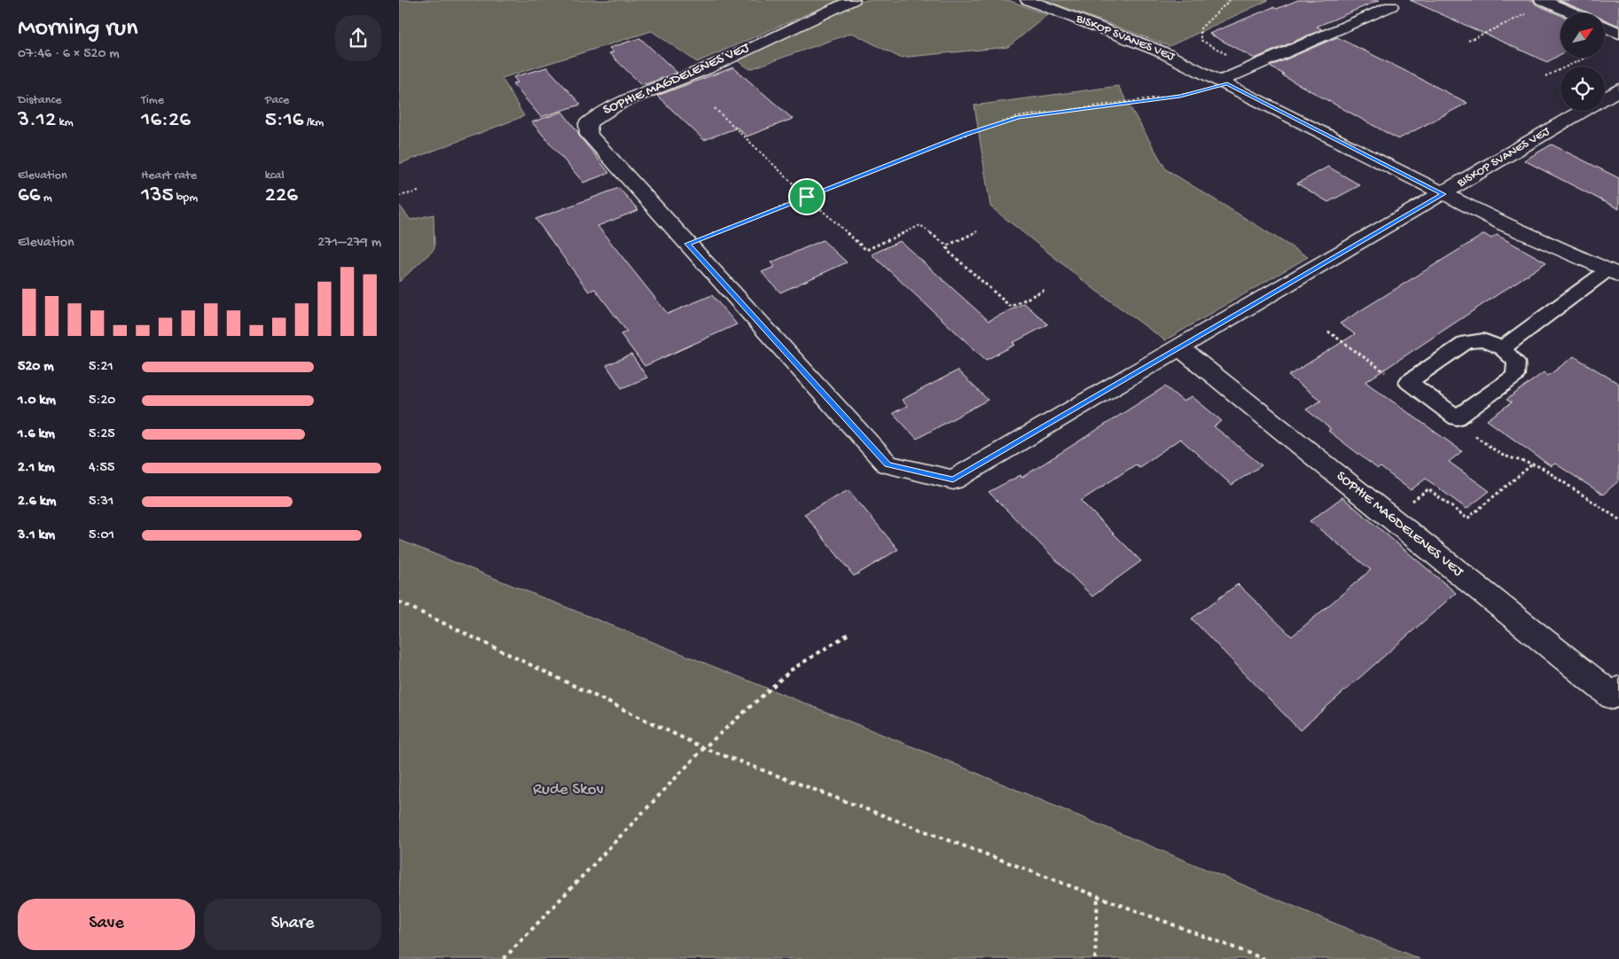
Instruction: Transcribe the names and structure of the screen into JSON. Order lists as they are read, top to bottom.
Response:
{
  "streets": {
    "street": ["BISKOP SVANES VEJ", "SOPHIE MAGDELENES VEJ"]
  },
  "crossings": [
    ["BISKOP SVANES VEJ", "SOPHIE MAGDELENES VEJ"]
  ],
  "parks": ["Rude Skov"],
  "north": "top right",
  "page": {
    "heading": ["Morning run", "07:46 · 6 × 520 m"],
    "stats": [
      ["Distance", "3.12 km"],
      ["Time", "16:26"],
      ["Pace", "5:16 /km"],
      ["Elevation", "66 m"],
      ["Heart rate", "135 bpm"],
      ["kcal", "226"]
    ],
    "chart": ["Elevation", "271–279 m"],
    "list": [
      {
        "name": "520 m",
        "note": "5:21"
      },
      {
        "name": "1.0 km",
        "note": "5:20"
      },
      {
        "name": "1.6 km",
        "note": "5:25"
      },
      {
        "name": "2.1 km",
        "note": "4:55"
      },
      {
        "name": "2.6 km",
        "note": "5:31"
      },
      {
        "name": "3.1 km",
        "note": "5:01"
      }
    ],
    "buttons": ["Save", "Share"]
  }
}
